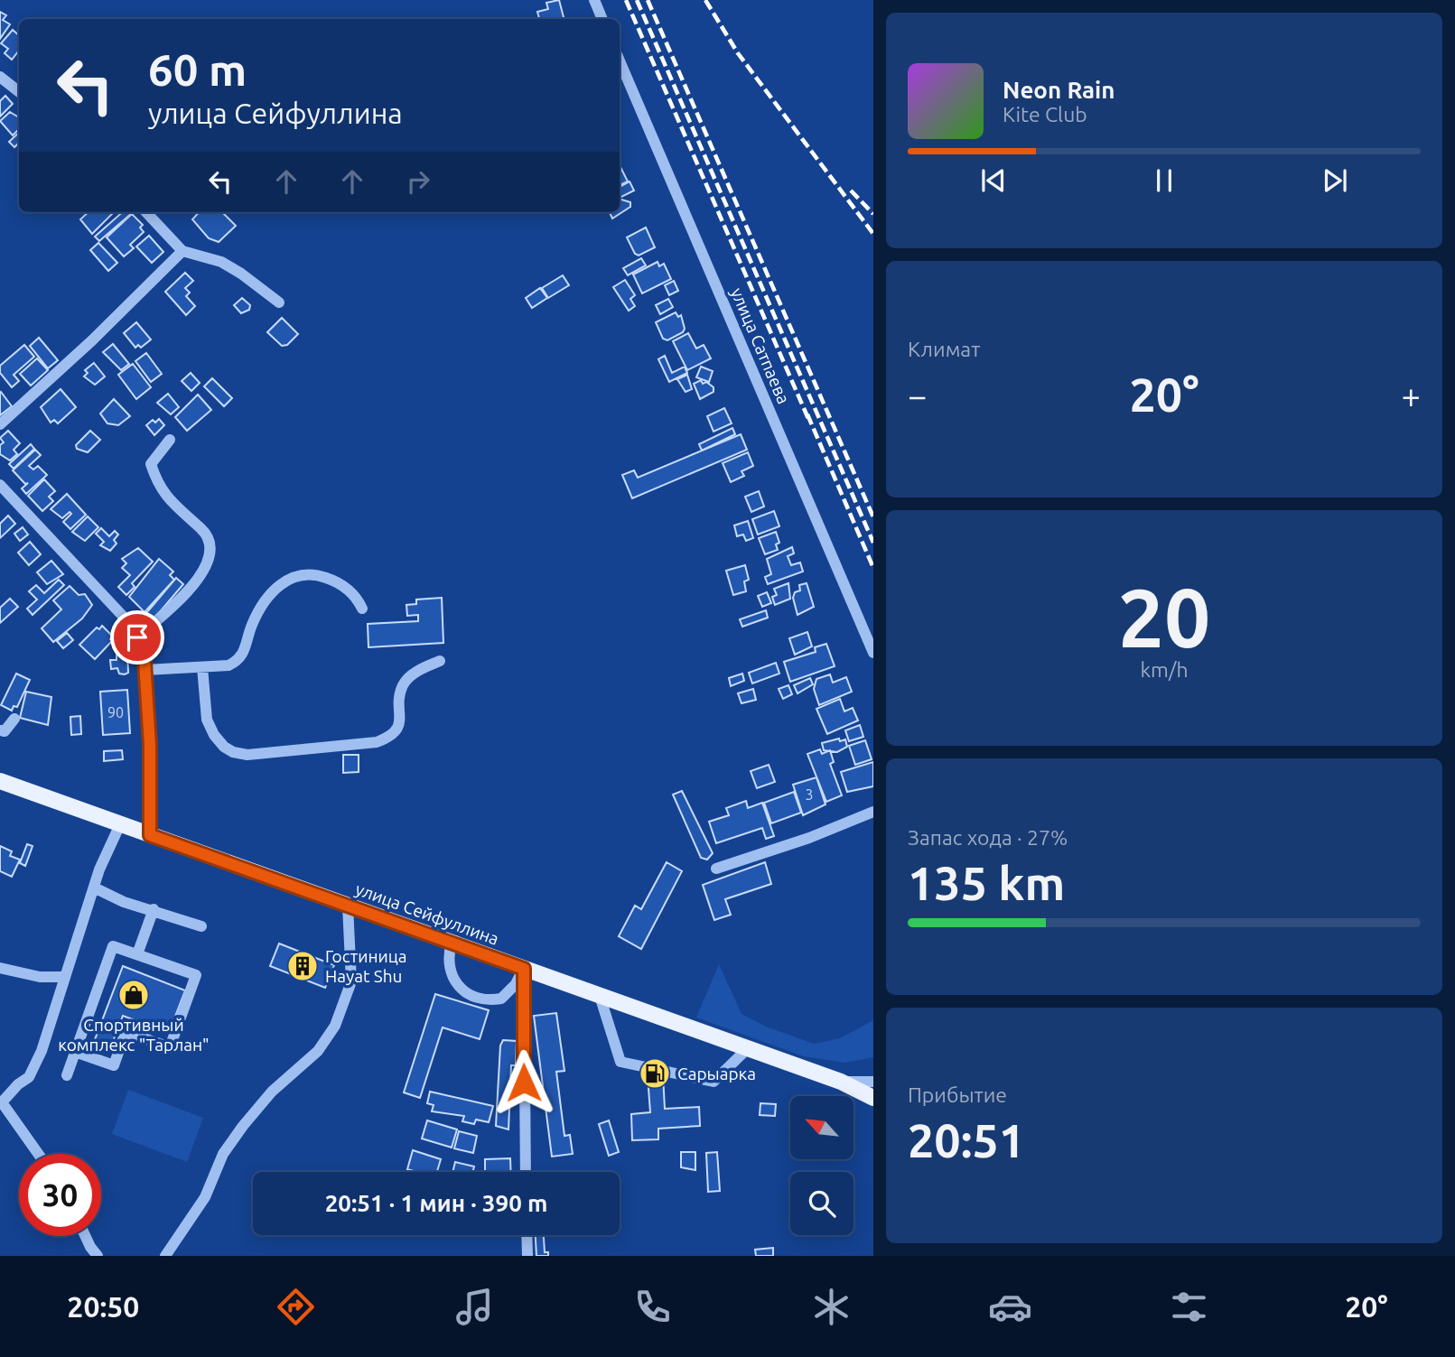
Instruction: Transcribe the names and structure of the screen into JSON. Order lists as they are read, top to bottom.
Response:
{
  "streets": {
    "main road": ["улица Сейфуллина"],
    "street": ["улица Сатпаева"]
  },
  "places": {
    "building": ["Гостиница Hayat Shu"],
    "shop": ["Спортивный комплекс \"Тарлан\""],
    "fuel station": ["Сарыарка"]
  },
  "house_numbers": ["90", "3"],
  "north": "top left",
  "page": {
    "turn": ["60 m", "улица Сейфуллина"],
    "song": ["Neon Rain", "Kite Club"],
    "tile": [
      "Климат",
      ["20", "km/h"],
      ["Запас хода · 27%", "135 km"],
      ["Прибытие", "20:51"]
    ],
    "heat": ["−", "20°", "+"],
    "limit": "30",
    "trip": "20:51 · 1 мин · 390 m",
    "tabs": ["20:50", "20°"]
  }
}
